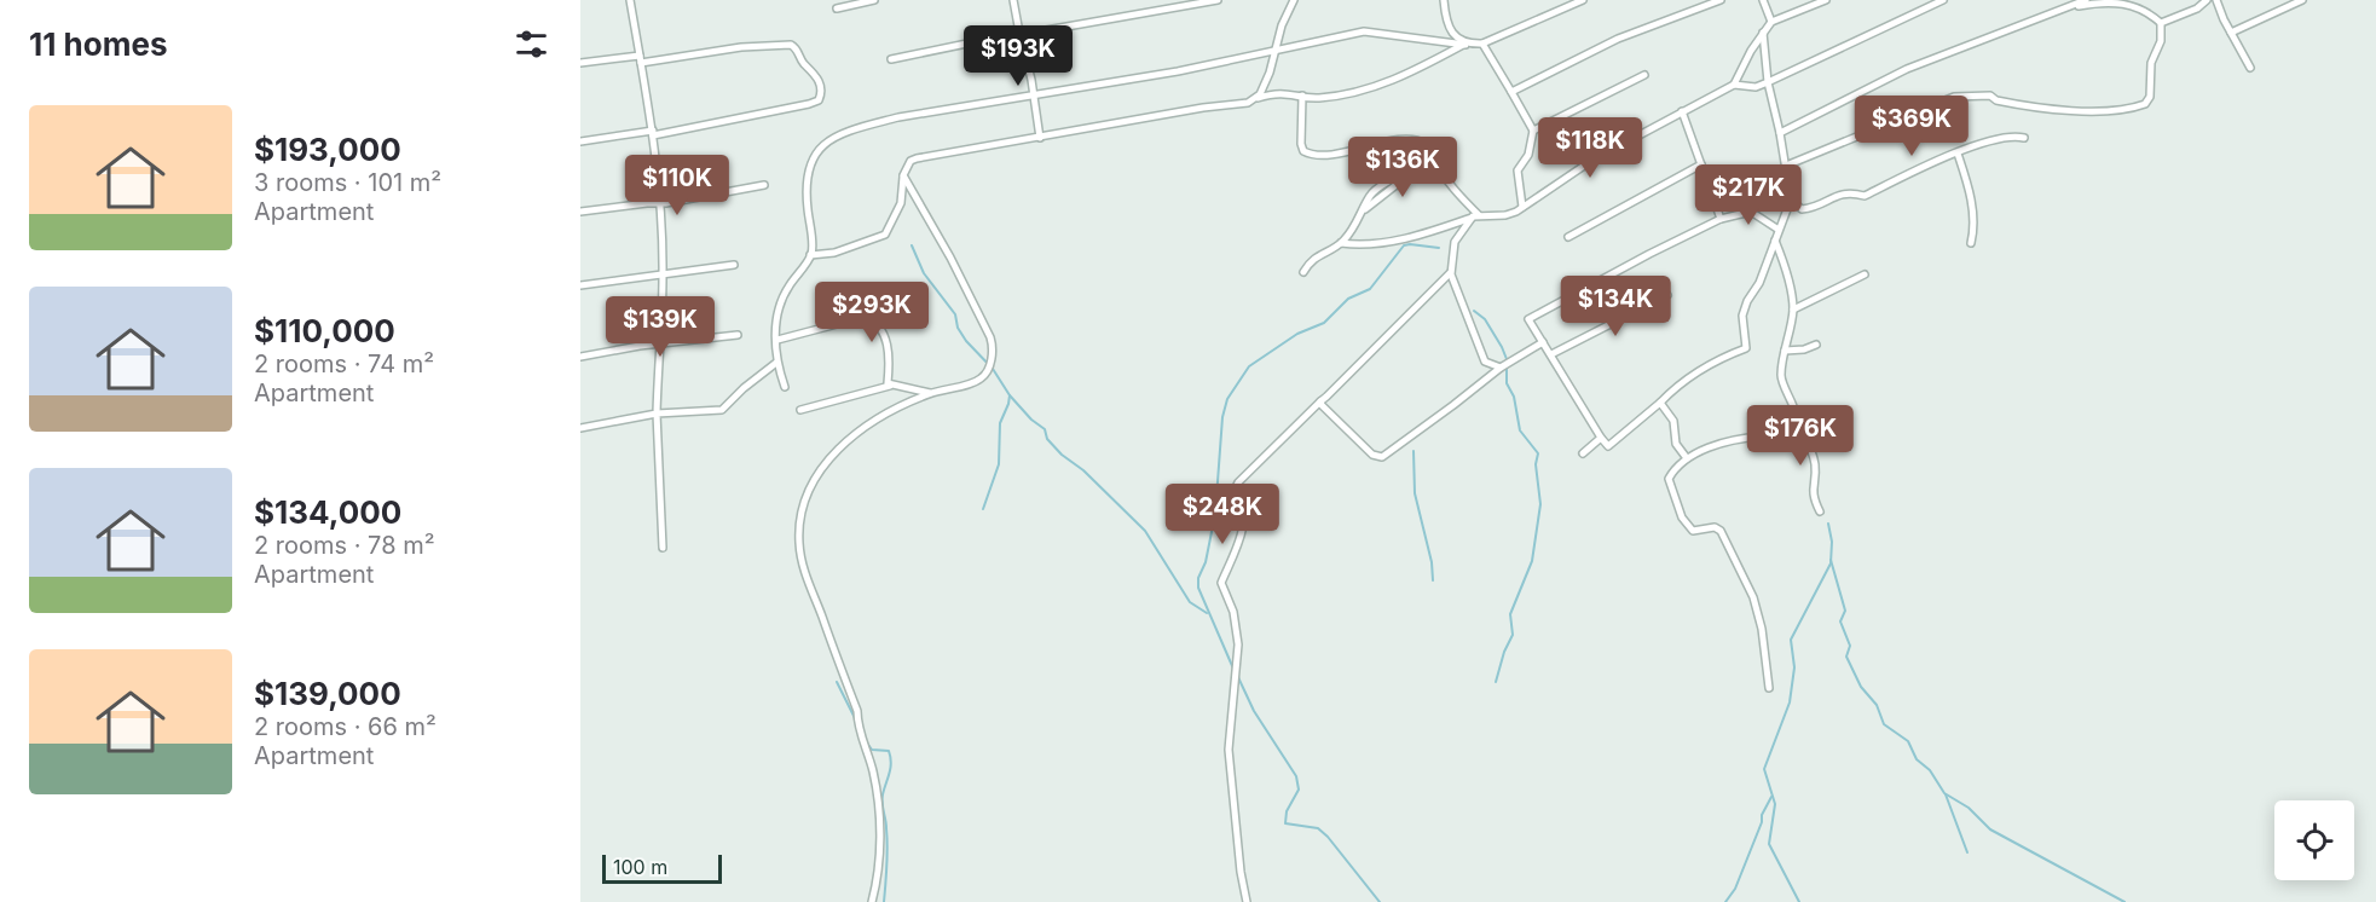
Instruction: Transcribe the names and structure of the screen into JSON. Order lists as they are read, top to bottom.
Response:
{
  "scale_bar": "100 m",
  "page": {
    "heading": "11 homes",
    "price": [
      "$193K",
      "$369K",
      "$118K",
      "$136K",
      "$110K",
      "$217K",
      "$134K",
      "$293K",
      "$139K",
      "$176K",
      "$248K"
    ],
    "list": [
      {
        "name": "$193,000",
        "note": "3 rooms · 101 m² · Apartment"
      },
      {
        "name": "$110,000",
        "note": "2 rooms · 74 m² · Apartment"
      },
      {
        "name": "$134,000",
        "note": "2 rooms · 78 m² · Apartment"
      },
      {
        "name": "$139,000",
        "note": "2 rooms · 66 m² · Apartment"
      }
    ],
    "scale": "100 m"
  }
}
